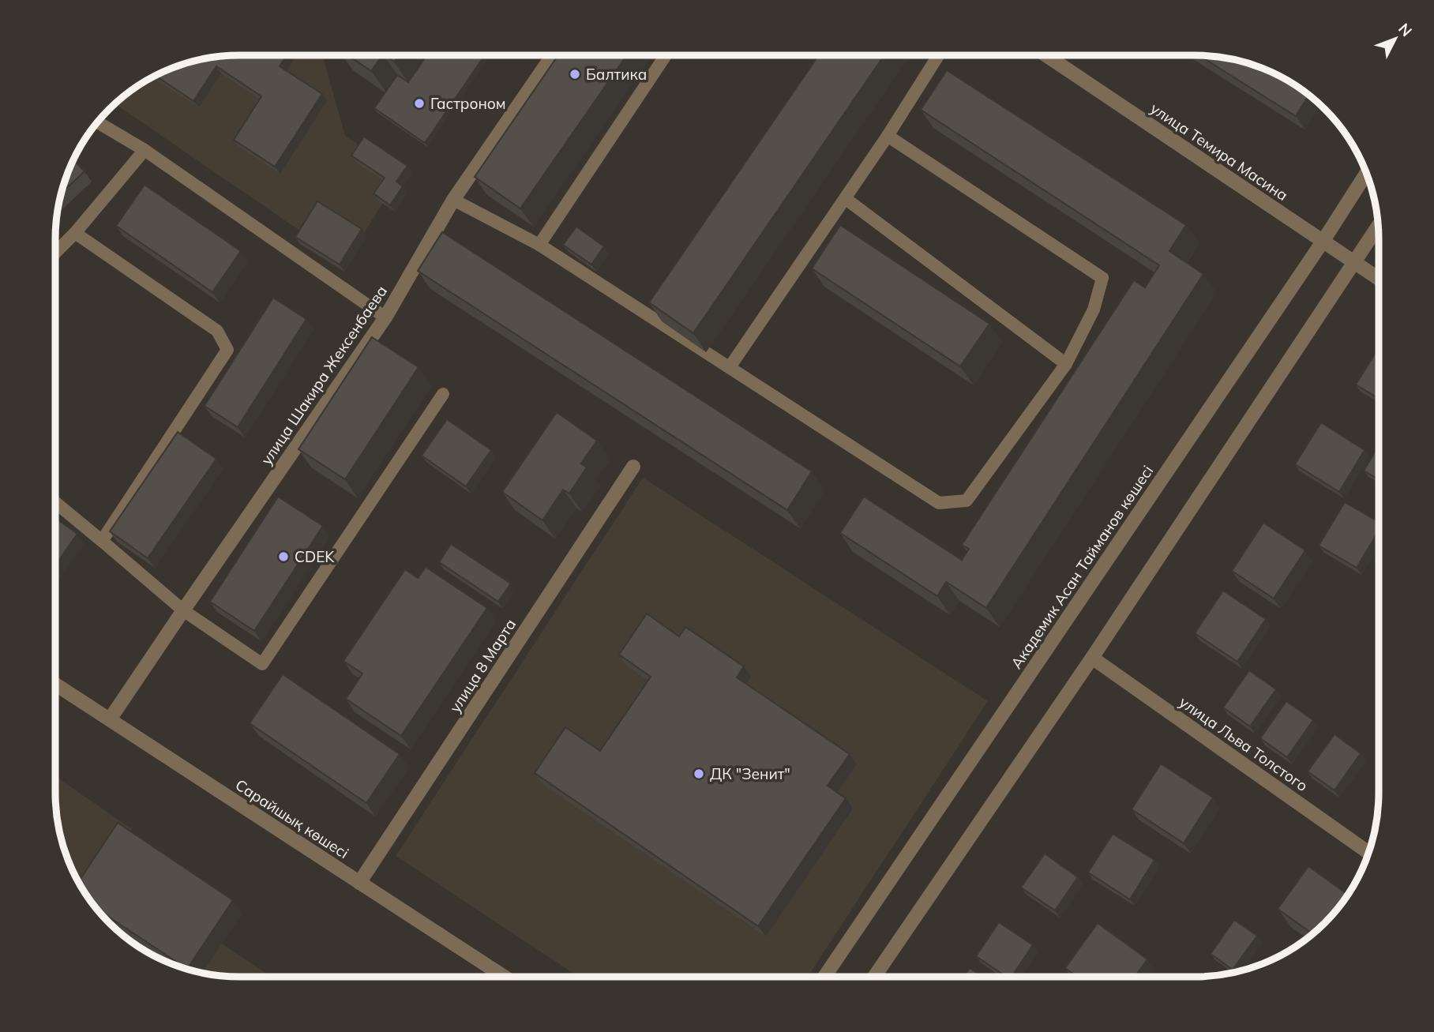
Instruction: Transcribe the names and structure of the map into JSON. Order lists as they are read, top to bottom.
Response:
{
  "streets": {
    "street": [
      "улица Темира Масина",
      "улица Шакира Жексенбаева",
      "Академик Асан Тайманов көшесі",
      "улица 8 Марта",
      "улица Льва Толстого",
      "Сарайшық көшесі"
    ]
  },
  "crossings": [
    ["улица Темира Масина", "Академик Асан Тайманов көшесі"],
    ["улица Шакира Жексенбаева", "Сарайшық көшесі"],
    ["улица 8 Марта", "Сарайшық көшесі"]
  ],
  "places": [
    "Балтика",
    "Гастроном",
    "CDEK",
    "ДК \"Зенит\""
  ],
  "north": "top right"
}
